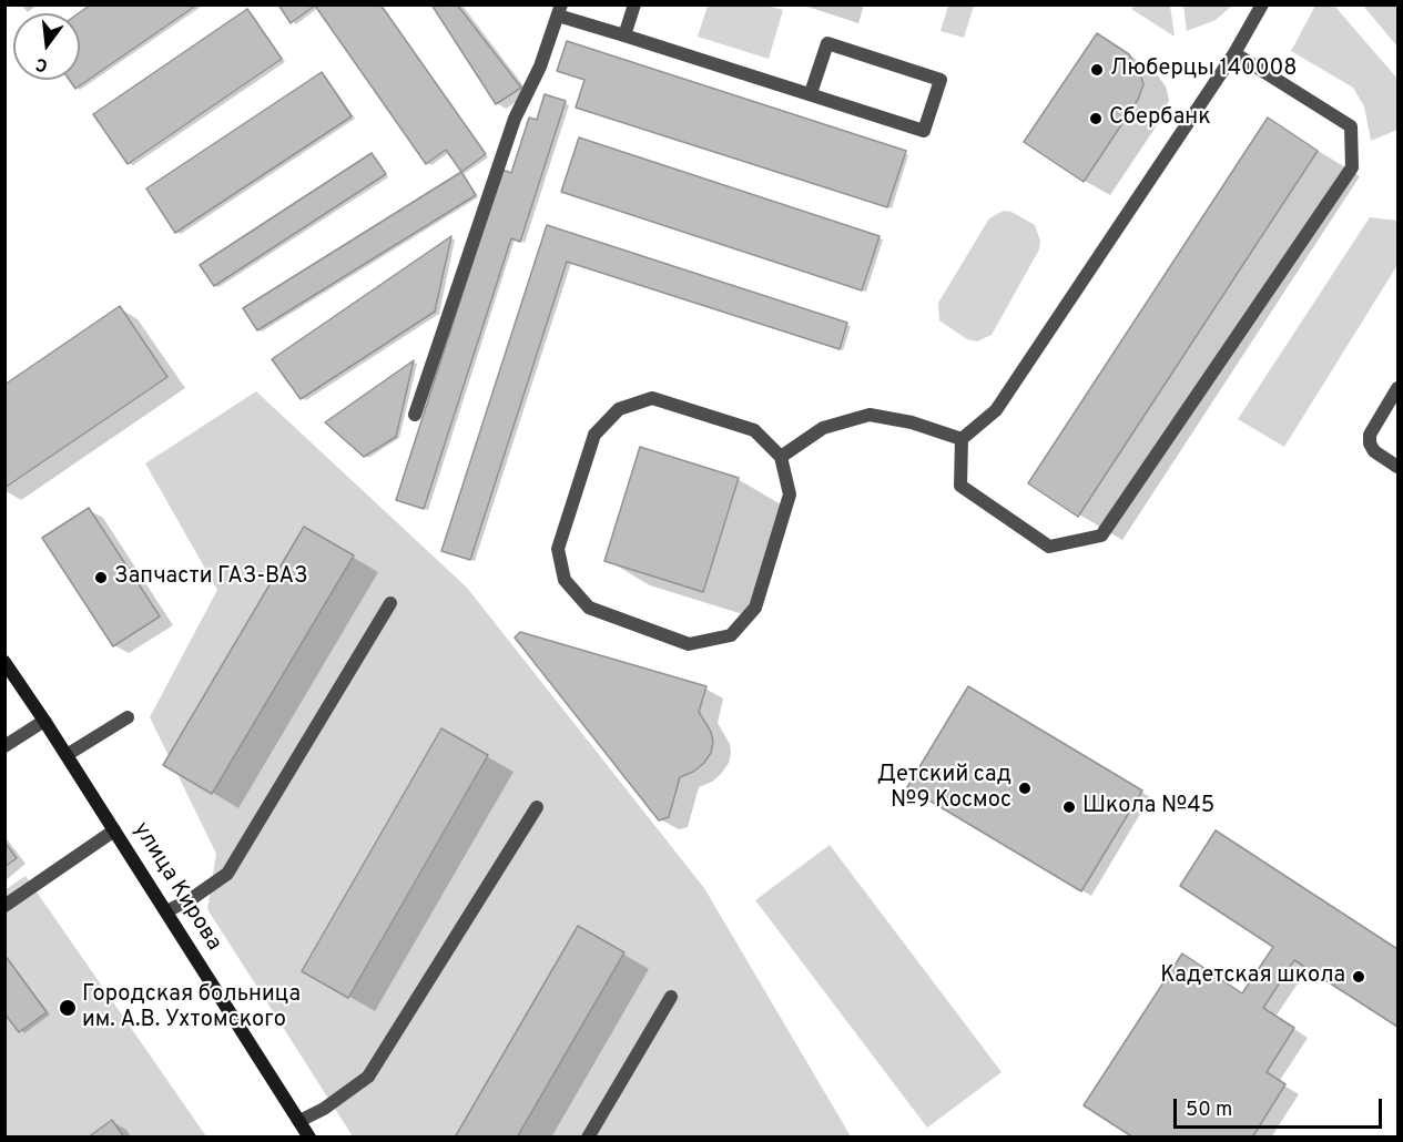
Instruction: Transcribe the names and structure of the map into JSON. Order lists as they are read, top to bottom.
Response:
{
  "streets": {
    "main road": ["улица Кирова"]
  },
  "places": [
    "Люберцы 140008",
    "Сбербанк",
    "Запчасти ГАЗ-ВАЗ",
    "Детский сад №9 Космос",
    "Школа №45",
    "Кадетская школа",
    "Городская больница им. А.В. Ухтомского"
  ],
  "scale_bar": "50 m",
  "north": "bottom"
}
